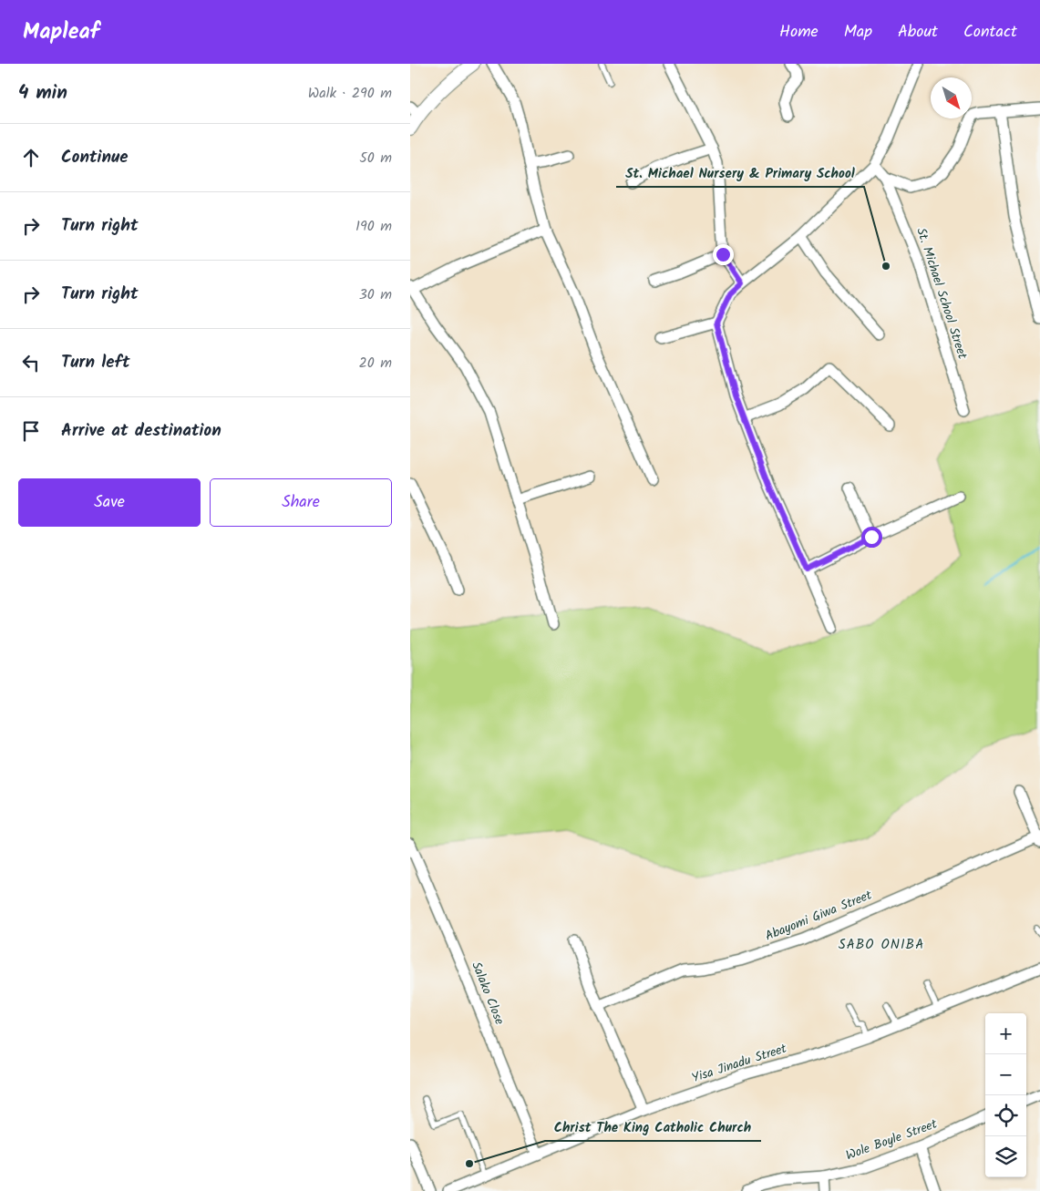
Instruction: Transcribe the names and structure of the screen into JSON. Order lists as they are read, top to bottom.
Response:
{
  "streets": {
    "street": [
      "St. Michael School Street",
      "Abayomi Giwa Street",
      "Salako Close",
      "Yisa Jinadu Street",
      "Wole Boyle Street"
    ]
  },
  "crossings": [
    ["Salako Close", "Yisa Jinadu Street"]
  ],
  "districts": ["SABO ONIBA"],
  "places": ["St. Michael Nursery & Primary School", "Christ The King Catholic Church"],
  "north": "bottom right",
  "page": {
    "header": "Mapleaf",
    "nav": [
      "Home",
      "Map",
      "About",
      "Contact"
    ],
    "heading": ["4 min", "Walk · 290 m"],
    "list": [
      ["Continue", "50 m"],
      ["Turn right", "190 m"],
      ["Turn right", "30 m"],
      ["Turn left", "20 m"],
      "Arrive at destination"
    ],
    "buttons": ["Save", "Share"],
    "map_buttons": ["+", "−"]
  }
}
